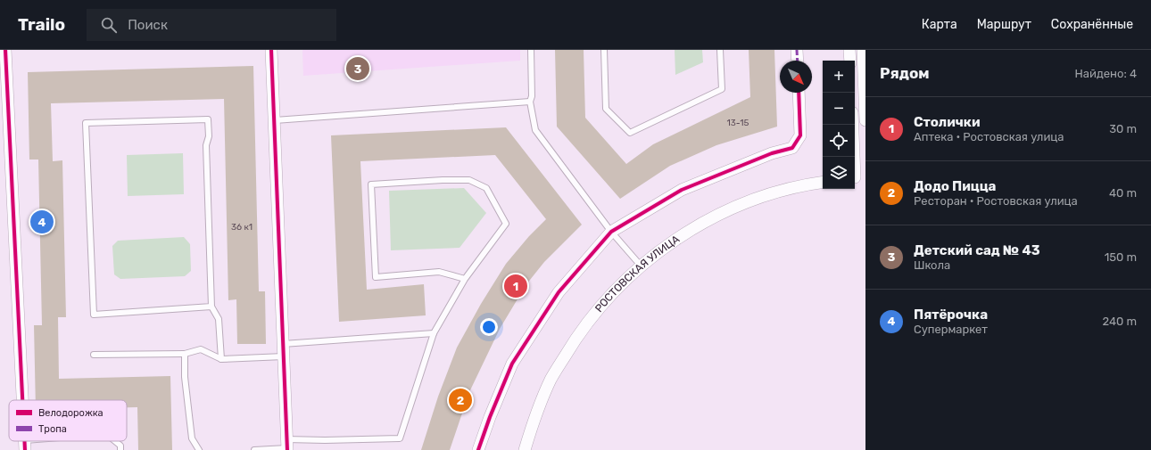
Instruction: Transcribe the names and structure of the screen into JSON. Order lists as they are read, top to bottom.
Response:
{
  "streets": {
    "street": ["РОСТОВСКАЯ УЛИЦА"]
  },
  "house_numbers": ["13-15", "36 к1"],
  "legend": ["Велодорожка", "Тропа"],
  "north": "bottom right",
  "page": {
    "header": "Trailo",
    "search": "Поиск",
    "nav": ["Карта", "Маршрут", "Сохранённые"],
    "heading": ["Рядом", "Найдено: 4"],
    "pins": [
      "3",
      "4",
      "1",
      "2"
    ],
    "map_buttons": ["+", "−"],
    "list": [
      {
        "mark": "1",
        "name": "Столички",
        "note": "Аптека · Ростовская улица",
        "value": "30 m"
      },
      {
        "mark": "2",
        "name": "Додо Пицца",
        "note": "Ресторан · Ростовская улица",
        "value": "40 m"
      },
      {
        "mark": "3",
        "name": "Детский сад № 43",
        "note": "Школа",
        "value": "150 m"
      },
      {
        "mark": "4",
        "name": "Пятёрочка",
        "note": "Супермаркет",
        "value": "240 m"
      }
    ]
  }
}
